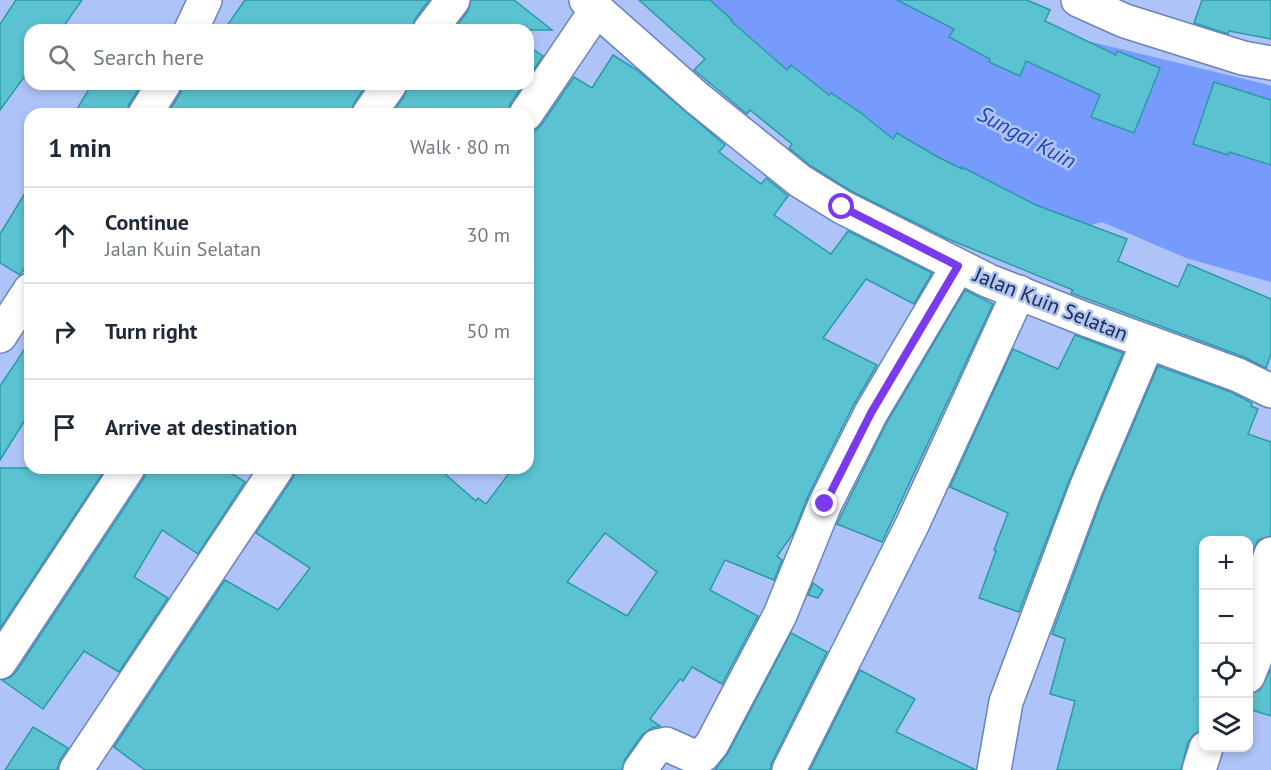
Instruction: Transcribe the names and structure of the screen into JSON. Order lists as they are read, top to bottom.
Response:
{
  "streets": {
    "street": ["Jalan Kuin Selatan"]
  },
  "water": ["Sungai Kuin"],
  "page": {
    "search": "Search here",
    "heading": ["1 min", "Walk · 80 m"],
    "list": [
      ["Continue", "Jalan Kuin Selatan", "30 m"],
      ["Turn right", "50 m"],
      "Arrive at destination"
    ],
    "map_buttons": ["+", "−"]
  }
}
